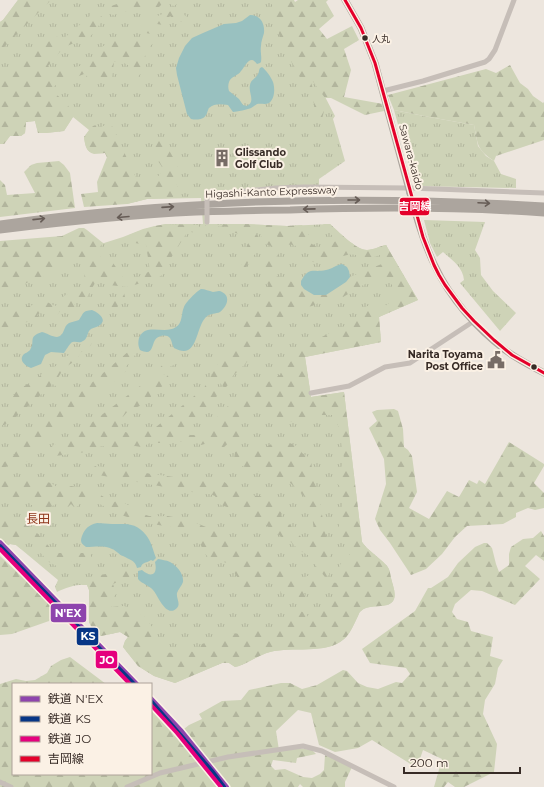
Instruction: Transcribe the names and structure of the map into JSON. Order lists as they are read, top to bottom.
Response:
{
  "streets": {
    "highway": ["Sawara-kaido", "Higashi-Kanto Expressway"]
  },
  "districts": ["長田"],
  "places": {
    "other": ["人丸"],
    "building": ["Glissando Golf Club"],
    "public building": ["Narita Toyama Post Office"]
  },
  "lines": [
    "transit line 吉岡線",
    "rail line N'EX",
    "rail line KS",
    "rail line JO"
  ],
  "legend": [
    "鉄道 N'EX",
    "鉄道 KS",
    "鉄道 JO",
    "吉岡線"
  ],
  "scale_bar": "200 m"
}
